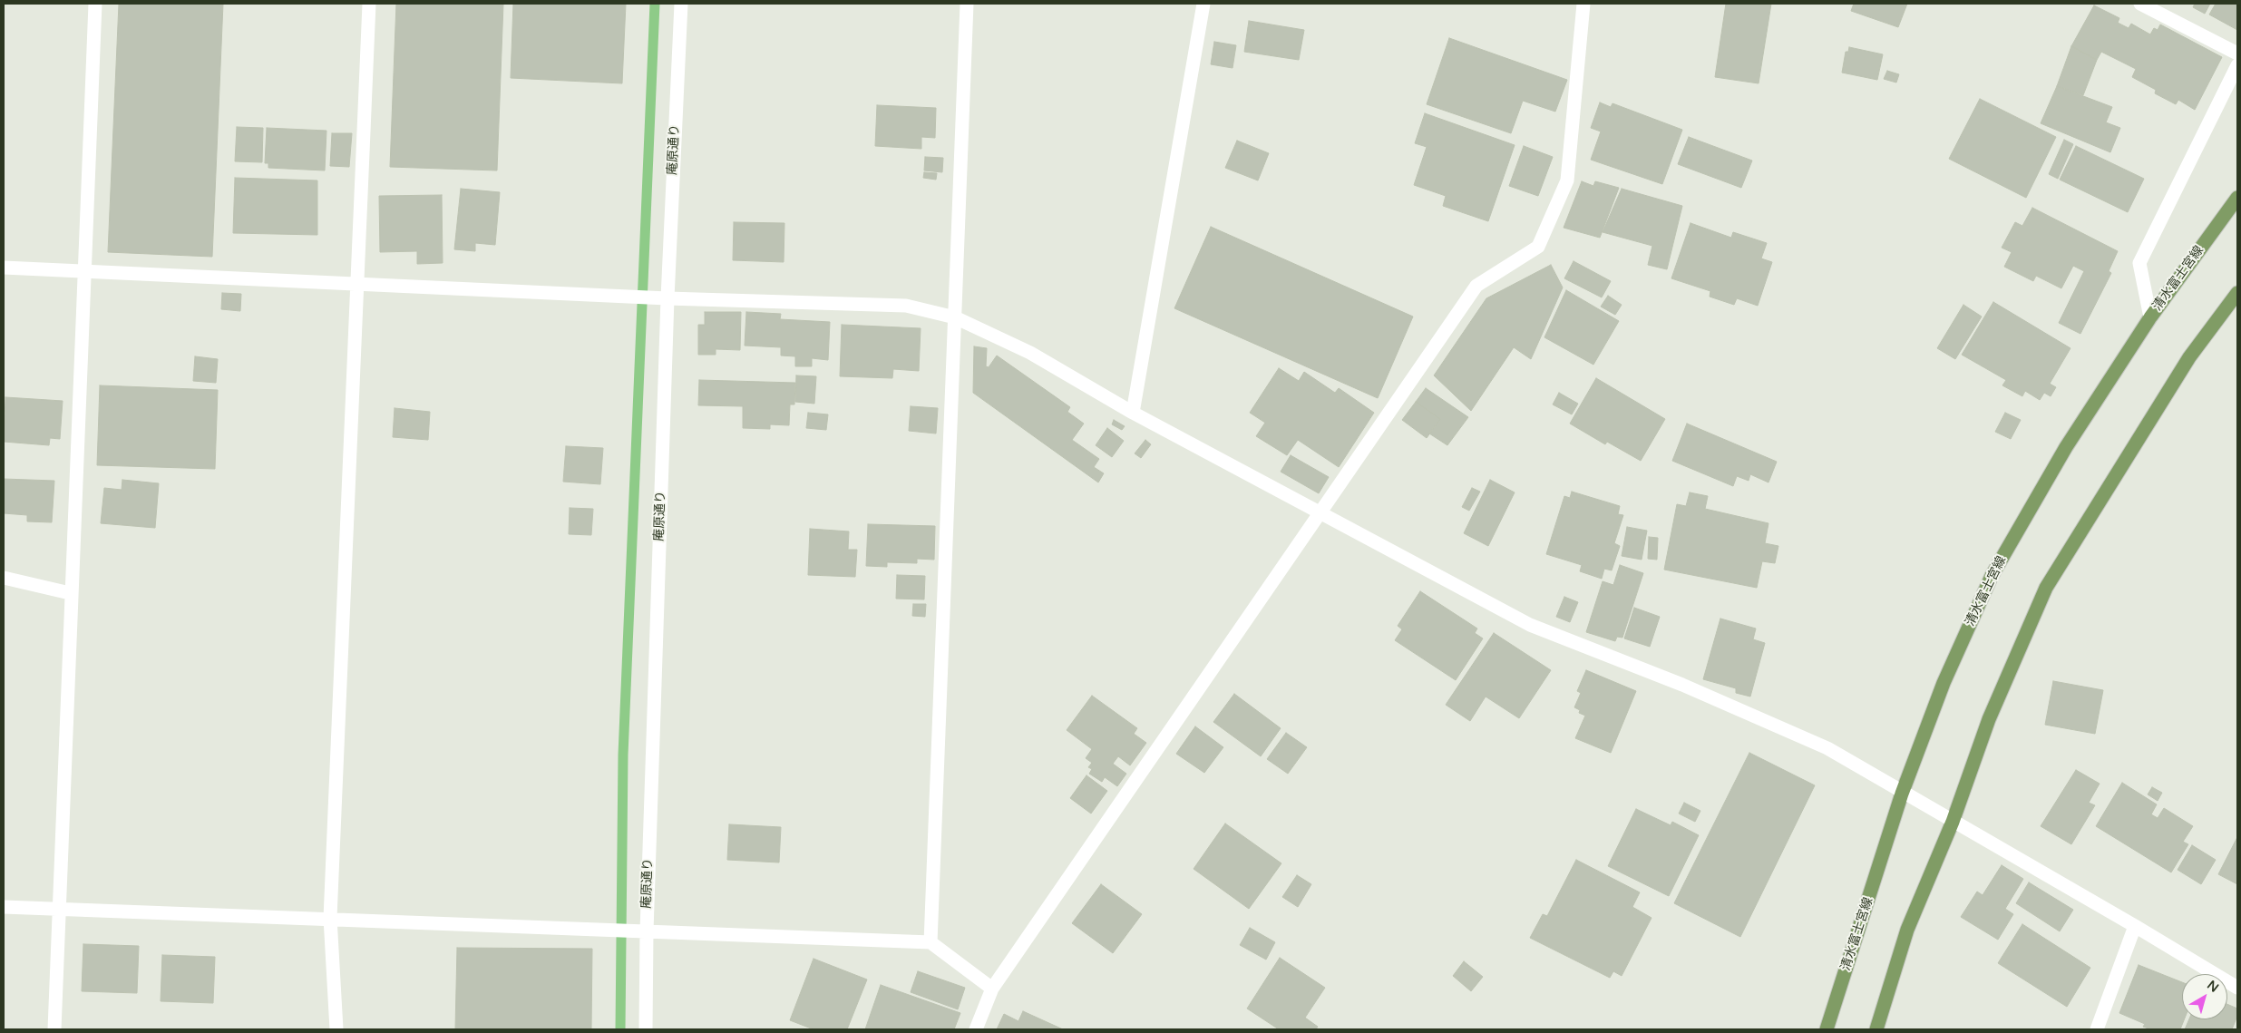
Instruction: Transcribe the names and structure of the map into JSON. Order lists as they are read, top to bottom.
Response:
{
  "streets": {
    "main road": ["清水富士宮線"],
    "street": ["庵原通り"]
  },
  "north": "top right"
}
